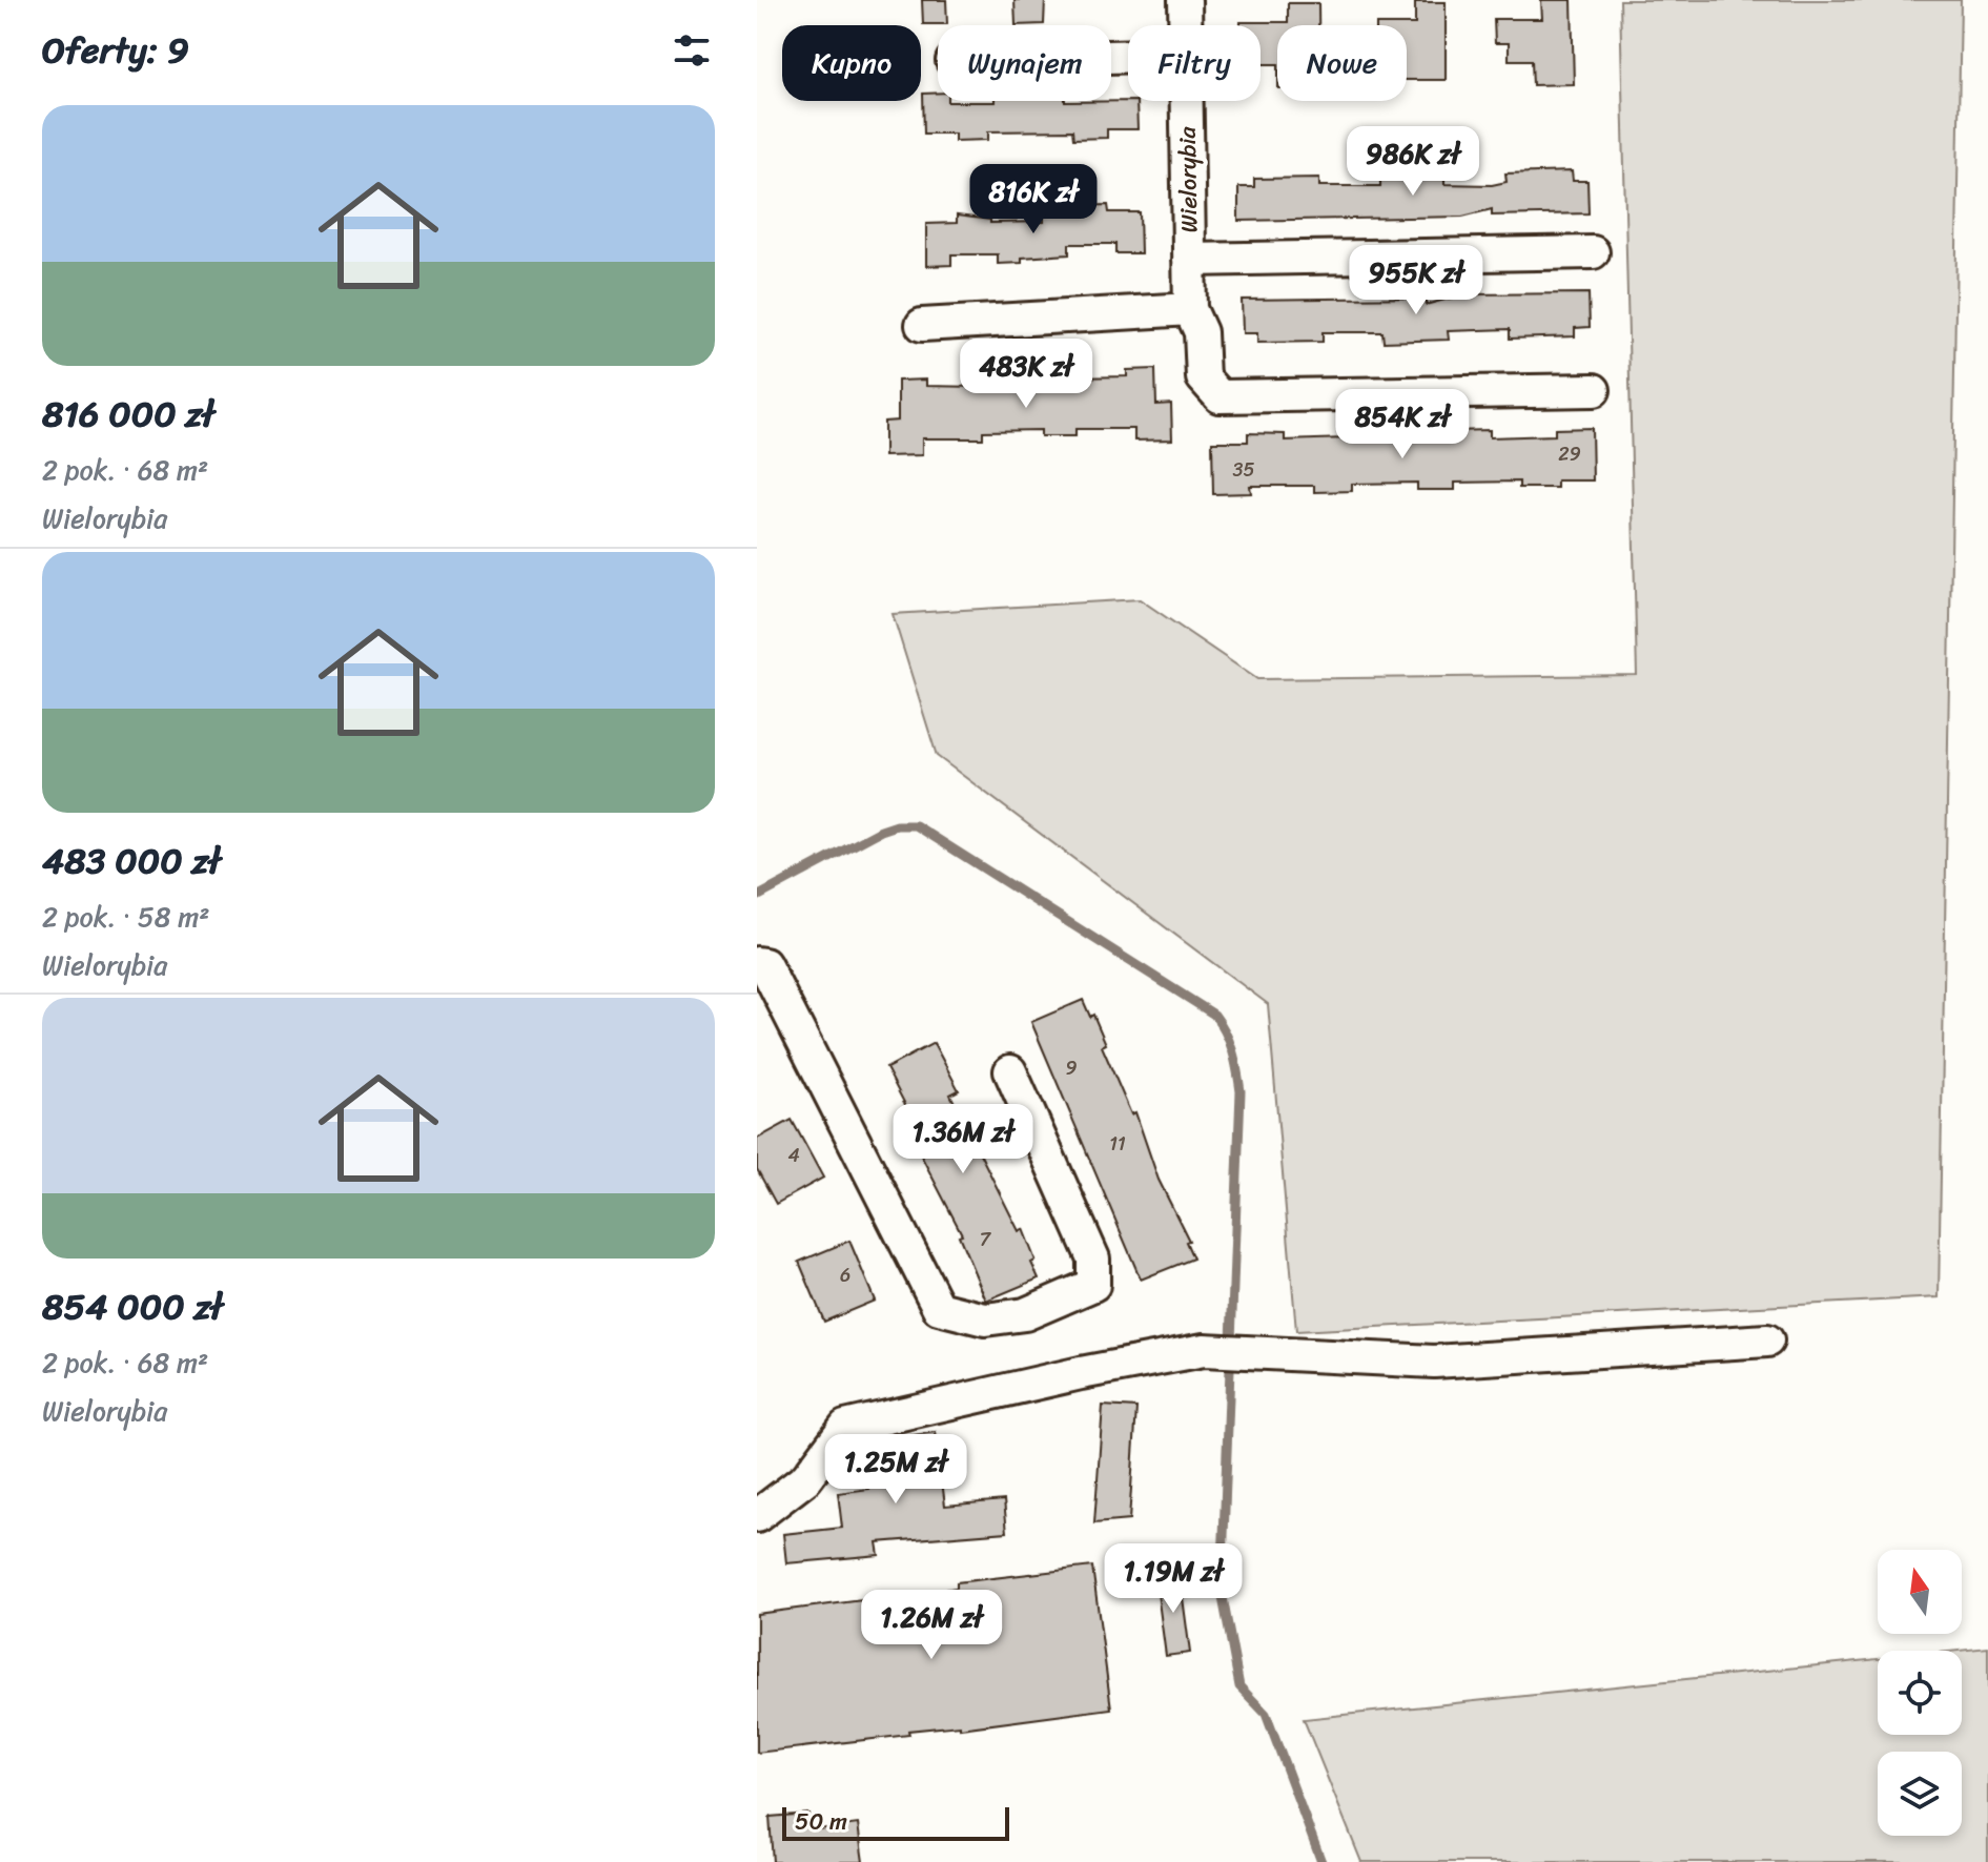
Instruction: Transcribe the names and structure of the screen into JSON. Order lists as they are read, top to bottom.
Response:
{
  "streets": {
    "street": ["Wielorybia"]
  },
  "house_numbers": [
    "29",
    "35",
    "9",
    "11",
    "4",
    "7",
    "6"
  ],
  "scale_bar": "50 m",
  "north": "top",
  "page": {
    "heading": "Oferty: 9",
    "chip": [
      "Kupno",
      "Wynajem",
      "Filtry",
      "Nowe"
    ],
    "list": [
      {
        "name": "816 000 zł",
        "note": "2 pok. · 68 m² · Wielorybia"
      },
      {
        "name": "483 000 zł",
        "note": "2 pok. · 58 m² · Wielorybia"
      },
      {
        "name": "854 000 zł",
        "note": "2 pok. · 68 m² · Wielorybia"
      }
    ],
    "price": [
      "986K zł",
      "816K zł",
      "955K zł",
      "483K zł",
      "854K zł",
      "1.36M zł",
      "1.25M zł",
      "1.19M zł",
      "1.26M zł"
    ],
    "scale": "50 m"
  }
}
